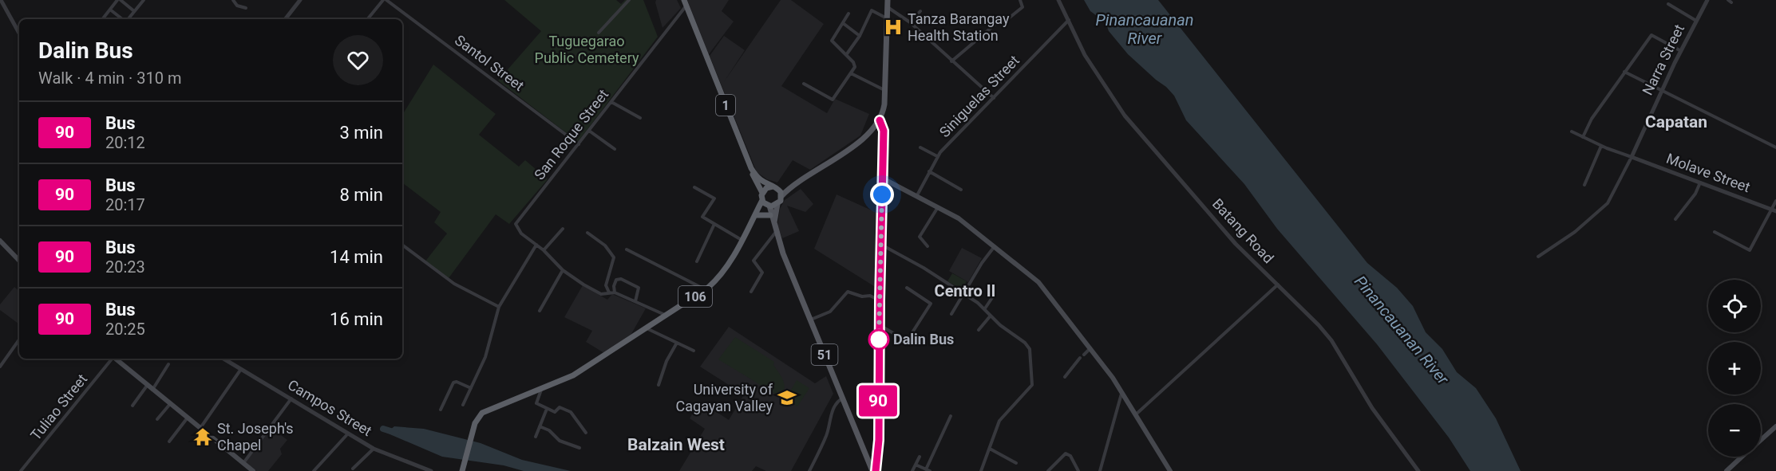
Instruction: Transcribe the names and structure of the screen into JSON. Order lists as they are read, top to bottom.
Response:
{
  "streets": {
    "highway": ["1", "106"],
    "main road": ["51"],
    "street": [
      "Narra Street",
      "Santol Street",
      "Siniguelas Street",
      "San Roque Street",
      "Molave Street",
      "Batang Road",
      "Tuliao Street",
      "Campos Street"
    ]
  },
  "crossings": [
    ["Narra Street", "Molave Street"],
    ["Santol Street", "San Roque Street"],
    ["Siniguelas Street", "Batang Road"],
    ["1", "San Roque Street"],
    ["1", "106"],
    ["1", "51"],
    ["106", "51"]
  ],
  "districts": ["Capatan", "Centro II", "Balzain West"],
  "water": ["Pinancauanan River"],
  "parks": ["Tuguegarao Public Cemetery"],
  "places": {
    "hospital": ["Tanza Barangay Health Station"],
    "other": ["Dalin Bus"],
    "school or university": ["University of Cagayan Valley"],
    "temple": ["St. Joseph's Chapel"]
  },
  "lines": ["bus line 90"],
  "page": {
    "on_map": "90",
    "heading": ["Dalin Bus", "Walk · 4 min · 310 m"],
    "list": [
      {
        "mark": "90",
        "name": "Bus",
        "note": "20:12",
        "value": "3 min"
      },
      {
        "mark": "90",
        "name": "Bus",
        "note": "20:17",
        "value": "8 min"
      },
      {
        "mark": "90",
        "name": "Bus",
        "note": "20:23",
        "value": "14 min"
      },
      {
        "mark": "90",
        "name": "Bus",
        "note": "20:25",
        "value": "16 min"
      }
    ],
    "map_buttons": ["+", "−"]
  }
}
